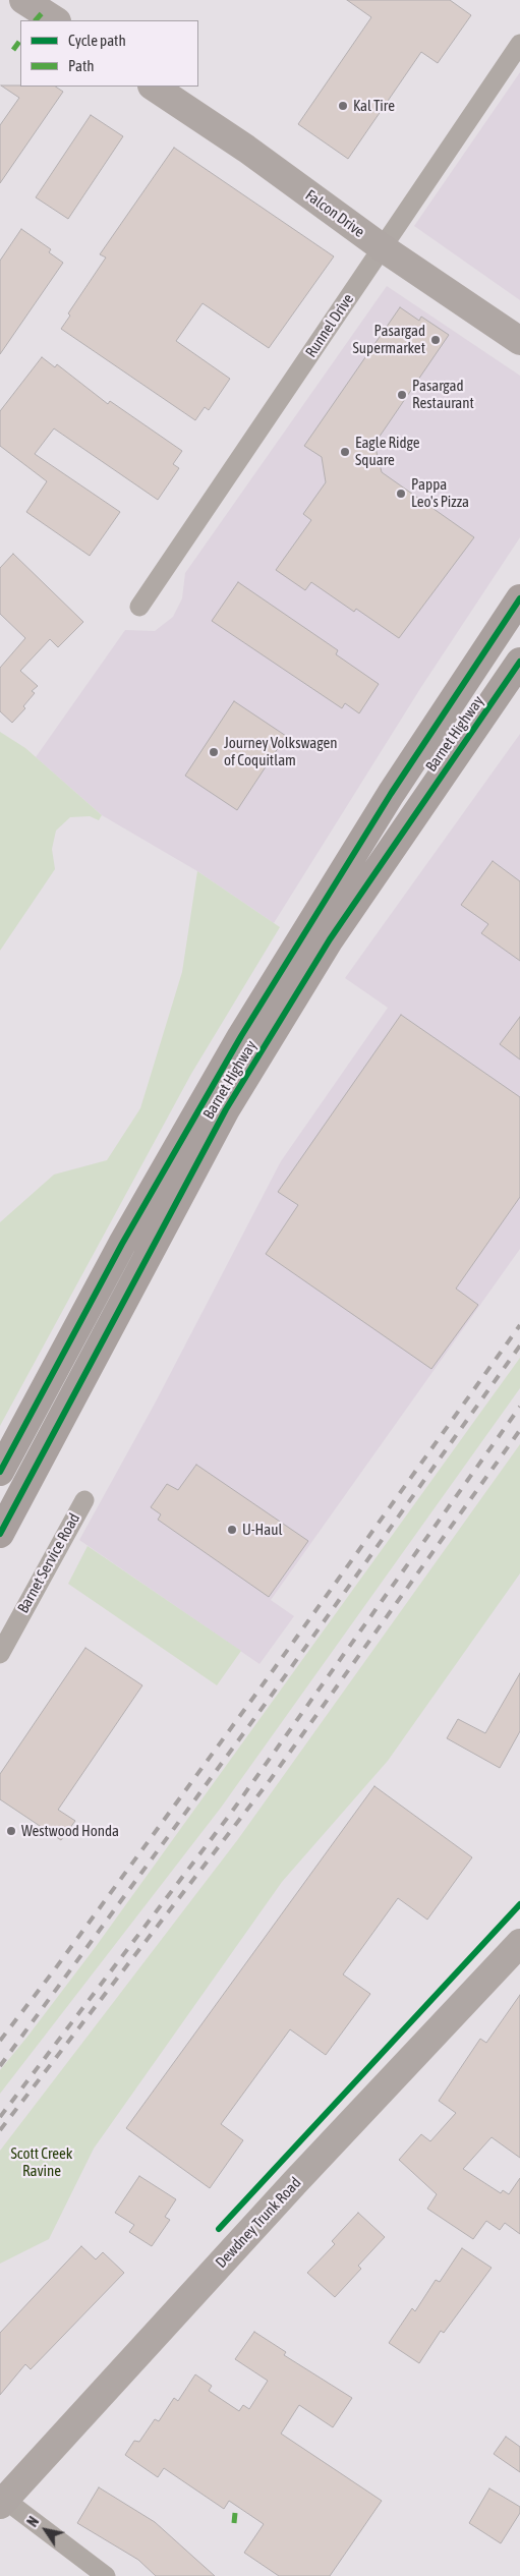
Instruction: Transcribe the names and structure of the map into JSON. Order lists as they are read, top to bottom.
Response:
{
  "streets": {
    "main road": ["Falcon Drive", "Barnet Highway", "Dewdney Trunk Road"],
    "street": ["Runnel Drive", "Barnet Service Road"]
  },
  "crossings": [
    ["Falcon Drive", "Runnel Drive"]
  ],
  "parks": ["Scott Creek Ravine"],
  "places": [
    "Kal Tire",
    "Pasargad Supermarket",
    "Pasargad Restaurant",
    "Eagle Ridge Square",
    "Pappa Leo's Pizza",
    "Journey Volkswagen of Coquitlam",
    "U-Haul",
    "Westwood Honda"
  ],
  "legend": ["Cycle path", "Path"],
  "north": "top left"
}
